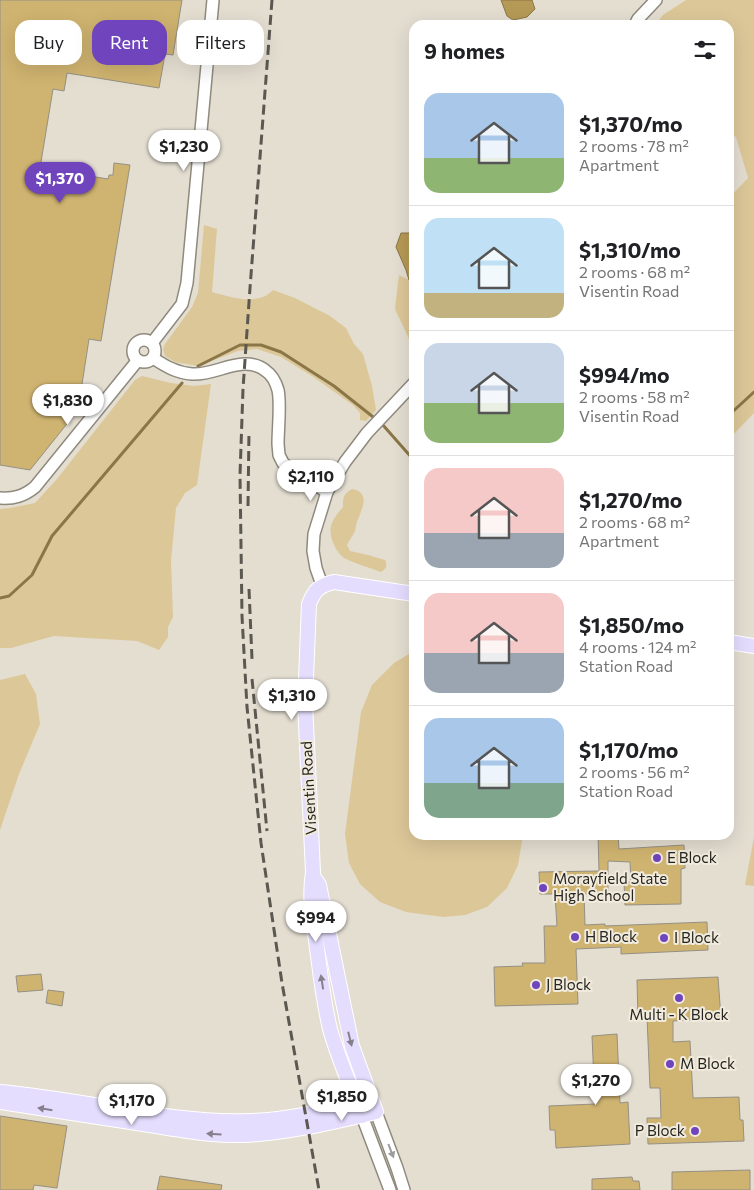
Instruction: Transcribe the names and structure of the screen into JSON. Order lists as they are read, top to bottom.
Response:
{
  "streets": {
    "main road": ["Visentin Road"]
  },
  "places": [
    "E Block",
    "Morayfield State High School",
    "H Block",
    "I Block",
    "J Block",
    "Multi - K Block",
    "M Block",
    "P Block"
  ],
  "page": {
    "chip": ["Buy", "Rent", "Filters"],
    "heading": "9 homes",
    "list": [
      {
        "name": "$1,370/mo",
        "note": "2 rooms · 78 m² · Apartment"
      },
      {
        "name": "$1,310/mo",
        "note": "2 rooms · 68 m² · Visentin Road"
      },
      {
        "name": "$994/mo",
        "note": "2 rooms · 58 m² · Visentin Road"
      },
      {
        "name": "$1,270/mo",
        "note": "2 rooms · 68 m² · Apartment"
      },
      {
        "name": "$1,850/mo",
        "note": "4 rooms · 124 m² · Station Road"
      },
      {
        "name": "$1,170/mo",
        "note": "2 rooms · 56 m² · Station Road"
      }
    ],
    "price": [
      "$1,230",
      "$1,370",
      "$1,830",
      "$2,110",
      "$1,310",
      "$994",
      "$1,270",
      "$1,850",
      "$1,170"
    ]
  }
}
